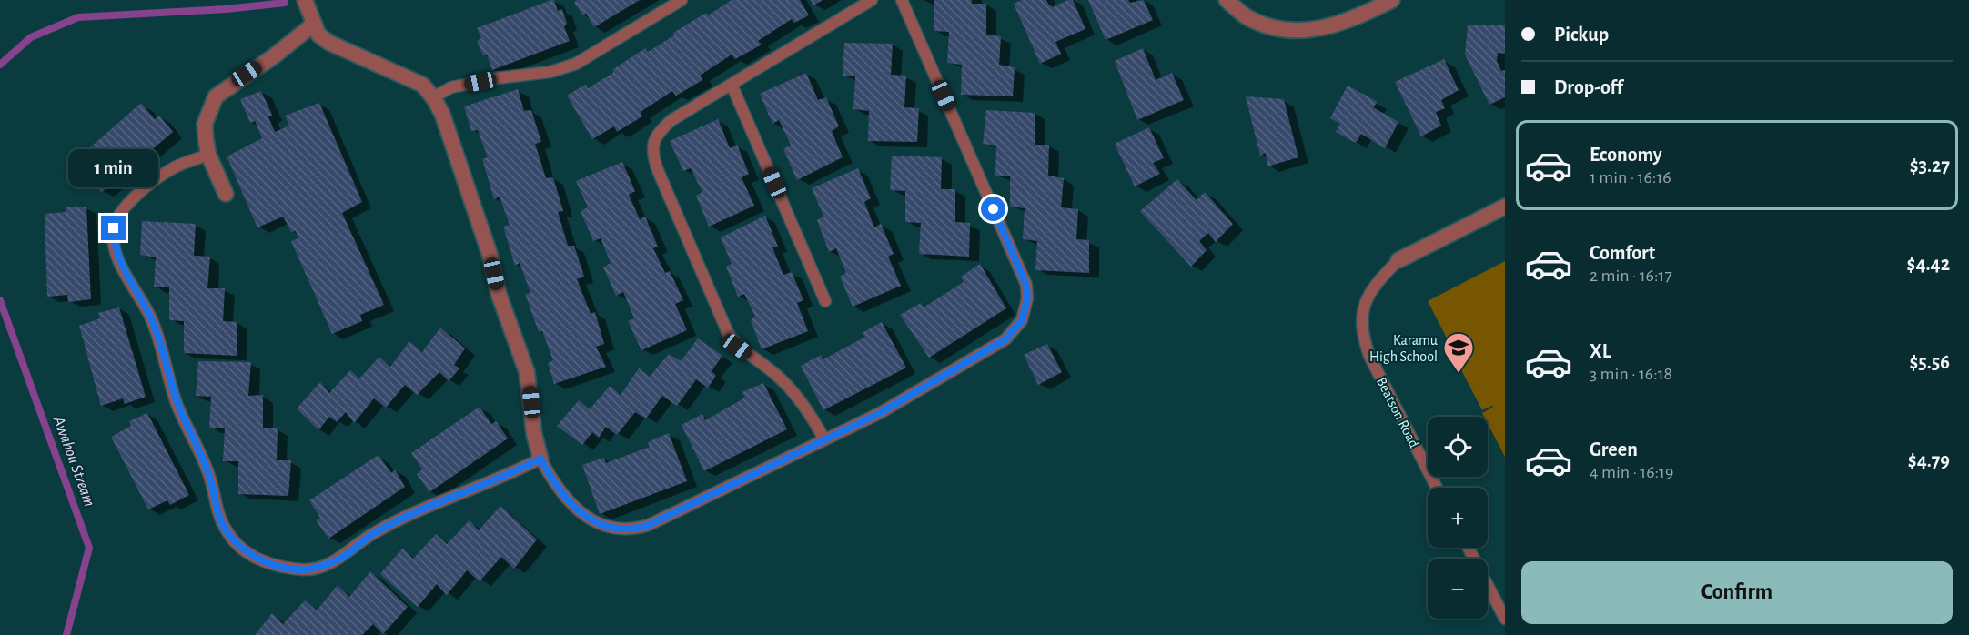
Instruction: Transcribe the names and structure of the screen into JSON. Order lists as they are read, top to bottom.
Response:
{
  "streets": {
    "street": ["Beatson Road"]
  },
  "water": ["Awahou Stream"],
  "places": {
    "school or university": ["Karamu High School"]
  },
  "page": {
    "banner": ["Pickup", "Drop-off"],
    "list": [
      {
        "name": "Economy",
        "note": "1 min · 16:16",
        "value": "$3.27"
      },
      {
        "name": "Comfort",
        "note": "2 min · 16:17",
        "value": "$4.42"
      },
      {
        "name": "XL",
        "note": "3 min · 16:18",
        "value": "$5.56"
      },
      {
        "name": "Green",
        "note": "4 min · 16:19",
        "value": "$4.79"
      }
    ],
    "bubble": "1 min",
    "map_buttons": ["+", "−"],
    "buttons": "Confirm"
  }
}
